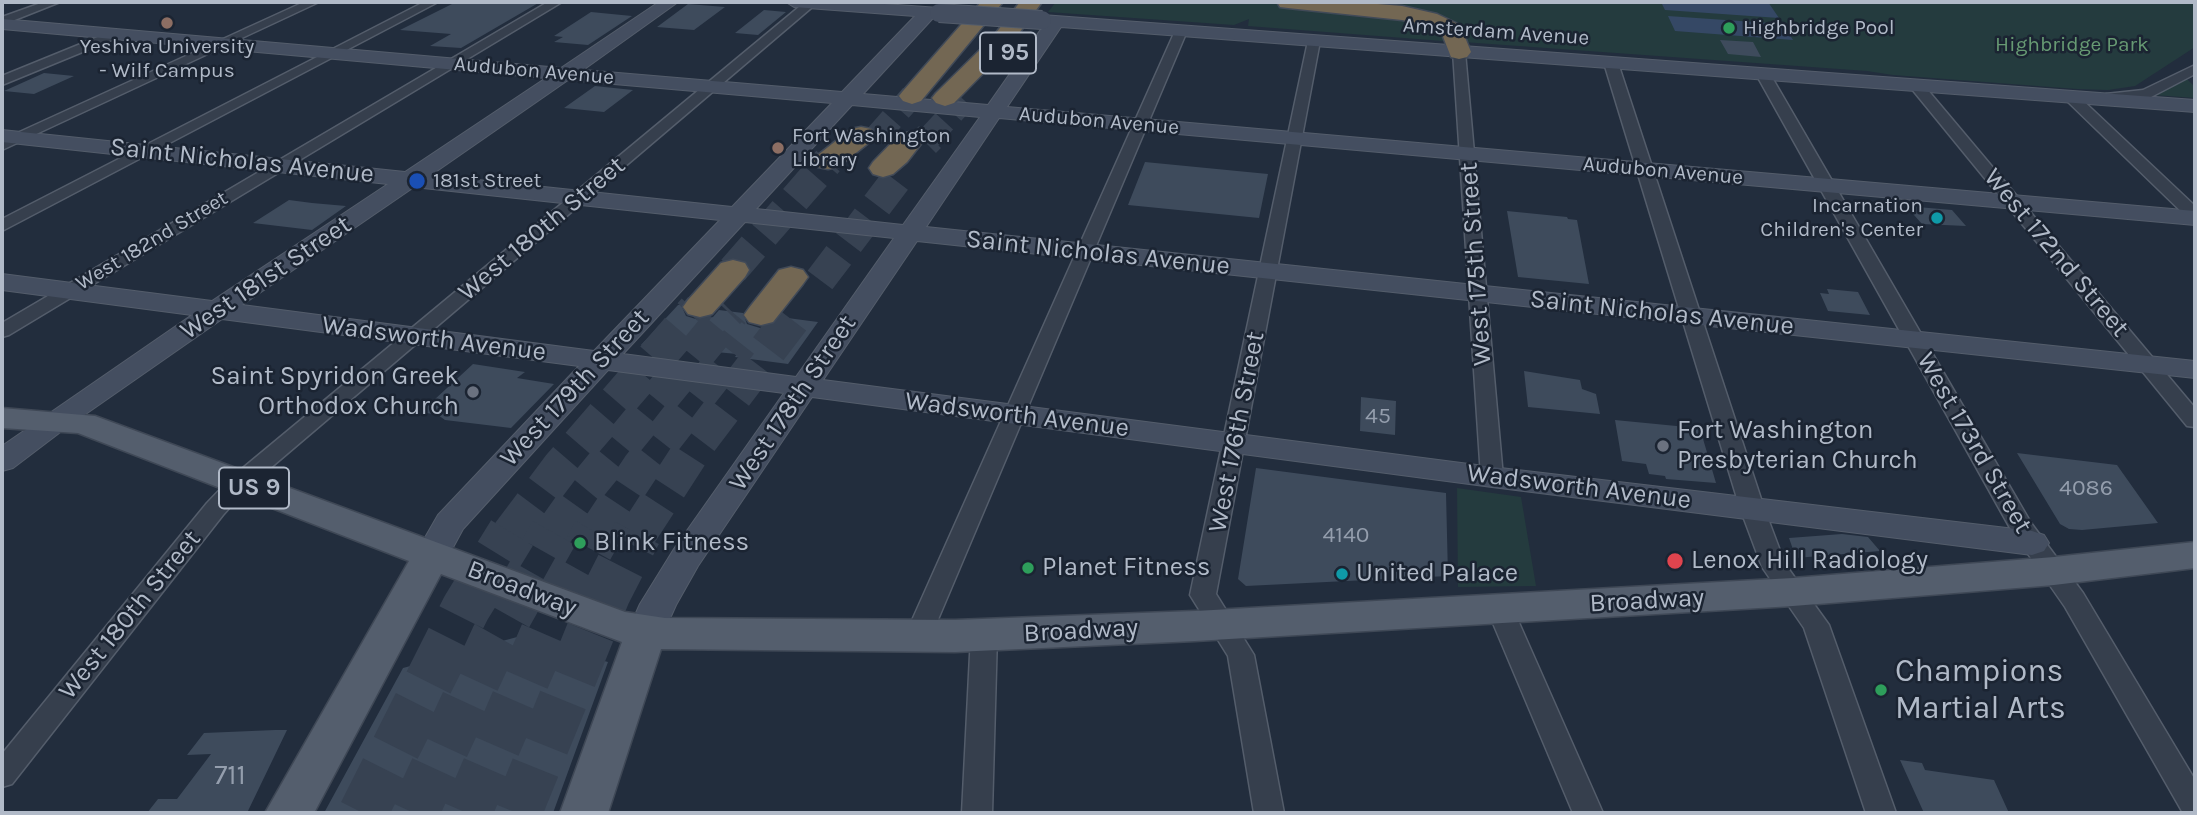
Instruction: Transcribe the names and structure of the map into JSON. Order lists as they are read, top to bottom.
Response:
{
  "streets": {
    "highway": ["I 95"],
    "main road": [
      "Amsterdam Avenue",
      "Audubon Avenue",
      "Saint Nicholas Avenue",
      "West 181st Street",
      "Wadsworth Avenue",
      "West 179th Street",
      "West 178th Street",
      "US 9",
      "Broadway"
    ],
    "street": [
      "West 180th Street",
      "West 182nd Street",
      "West 172nd Street",
      "West 175th Street",
      "West 176th Street",
      "West 173rd Street"
    ]
  },
  "crossings": [
    ["Amsterdam Avenue", "I 95"],
    ["Amsterdam Avenue", "West 172nd Street"],
    ["Amsterdam Avenue", "West 175th Street"],
    ["Amsterdam Avenue", "West 178th Street"],
    ["Amsterdam Avenue", "West 176th Street"],
    ["Amsterdam Avenue", "West 173rd Street"],
    ["I 95", "West 178th Street"],
    ["Audubon Avenue", "West 180th Street"],
    ["Audubon Avenue", "West 182nd Street"],
    ["Audubon Avenue", "West 172nd Street"],
    ["Audubon Avenue", "West 175th Street"],
    ["Audubon Avenue", "West 181st Street"],
    ["Audubon Avenue", "West 179th Street"],
    ["Audubon Avenue", "West 178th Street"],
    ["Audubon Avenue", "West 176th Street"],
    ["Audubon Avenue", "West 173rd Street"],
    ["Saint Nicholas Avenue", "West 180th Street"],
    ["Saint Nicholas Avenue", "West 182nd Street"],
    ["Saint Nicholas Avenue", "West 172nd Street"],
    ["Saint Nicholas Avenue", "West 175th Street"],
    ["Saint Nicholas Avenue", "West 181st Street"],
    ["Saint Nicholas Avenue", "West 179th Street"],
    ["Saint Nicholas Avenue", "West 178th Street"],
    ["Saint Nicholas Avenue", "West 176th Street"],
    ["Saint Nicholas Avenue", "West 173rd Street"],
    ["West 180th Street", "Wadsworth Avenue"],
    ["West 180th Street", "Broadway"],
    ["West 182nd Street", "Wadsworth Avenue"],
    ["West 175th Street", "Wadsworth Avenue"],
    ["West 181st Street", "Wadsworth Avenue"],
    ["West 181st Street", "Broadway"],
    ["Wadsworth Avenue", "West 179th Street"],
    ["Wadsworth Avenue", "West 178th Street"],
    ["Wadsworth Avenue", "West 176th Street"],
    ["Wadsworth Avenue", "West 173rd Street"],
    ["Wadsworth Avenue", "Broadway"],
    ["West 179th Street", "Broadway"],
    ["West 178th Street", "Broadway"],
    ["West 176th Street", "Broadway"],
    ["West 173rd Street", "Broadway"]
  ],
  "parks": ["Highbridge Park"],
  "places": [
    "Yeshiva University - Wilf Campus",
    "Highbridge Pool",
    "Fort Washington Library",
    "181st Street",
    "Incarnation Children's Center",
    "Saint Spyridon Greek Orthodox Church",
    "Fort Washington Presbyterian Church",
    "Blink Fitness",
    "Lenox Hill Radiology",
    "Planet Fitness",
    "United Palace",
    "Champions Martial Arts"
  ],
  "house_numbers": [
    "45",
    "4086",
    "4140",
    "711"
  ]
}
